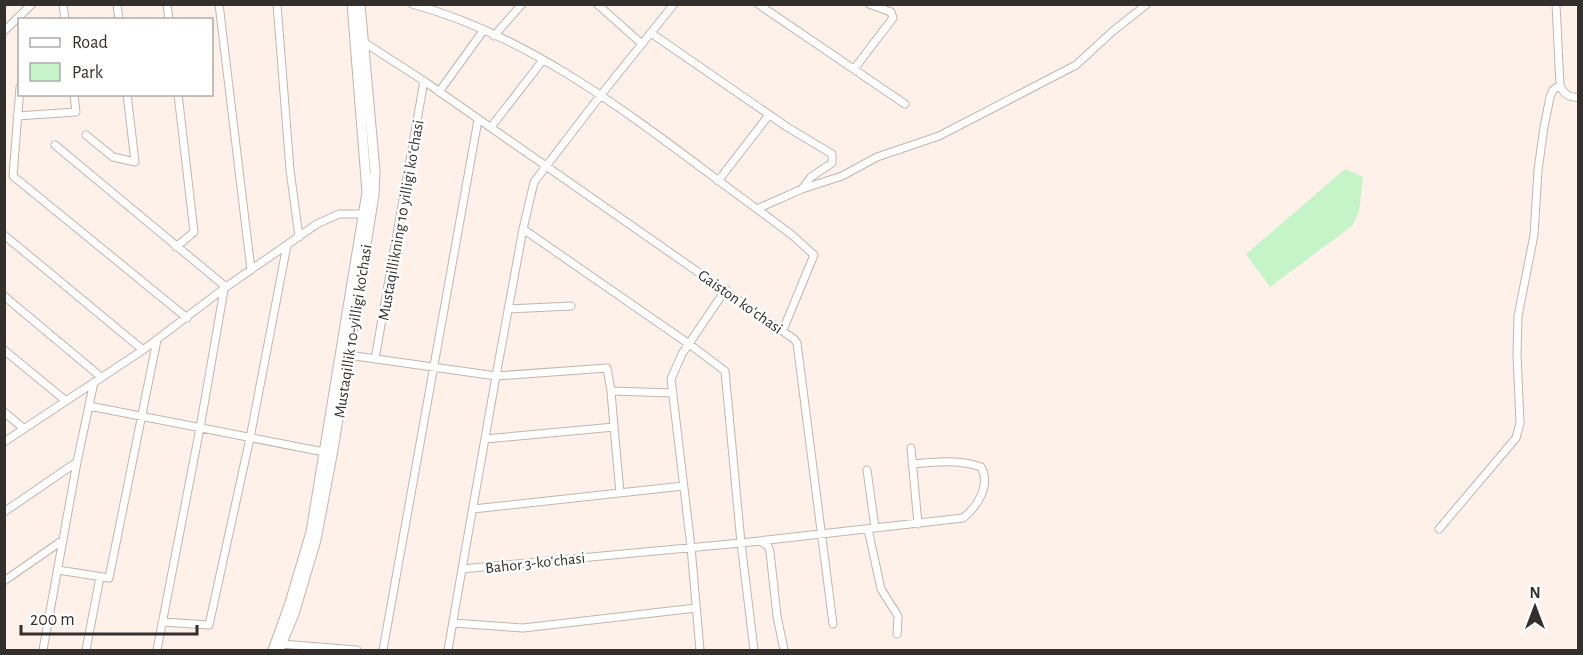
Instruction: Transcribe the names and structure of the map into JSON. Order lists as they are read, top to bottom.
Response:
{
  "streets": {
    "main road": ["Mustaqillik 10-yilligi ko'chasi"],
    "street": ["Mustaqillikning 10 yilligi koʻchasi", "Gaiston koʻchasi", "Bahor 3-koʻchasi"]
  },
  "crossings": [
    ["Mustaqillikning 10 yilligi koʻchasi", "Gaiston koʻchasi"],
    ["Gaiston koʻchasi", "Mustaqillik 10-yilligi ko'chasi"],
    ["Gaiston koʻchasi", "Bahor 3-koʻchasi"]
  ],
  "legend": ["Road", "Park"],
  "scale_bar": "200 m",
  "north": "top"
}
